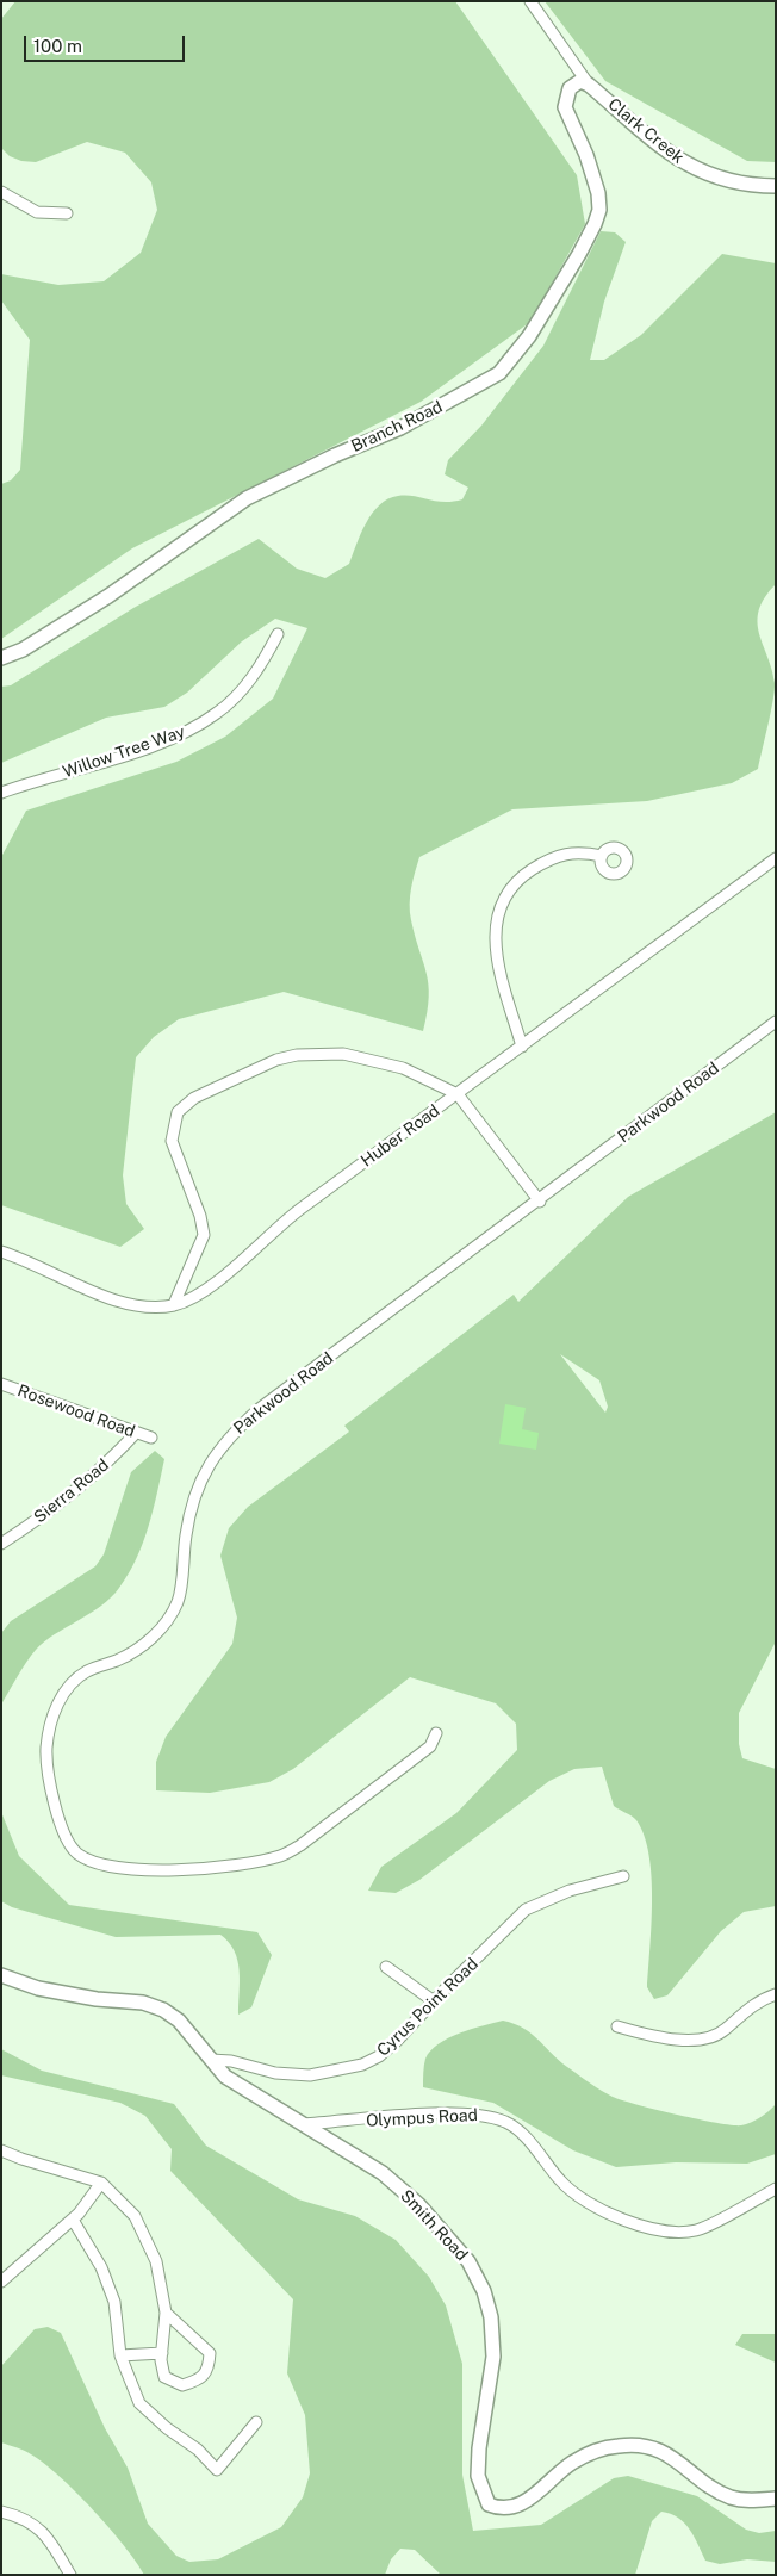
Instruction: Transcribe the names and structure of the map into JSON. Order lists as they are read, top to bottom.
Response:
{
  "streets": {
    "street": [
      "Clark Creek",
      "Branch Road",
      "Willow Tree Way",
      "Parkwood Road",
      "Huber Road",
      "Rosewood Road",
      "Sierra Road",
      "Cyrus Point Road",
      "Olympus Road",
      "Smith Road"
    ]
  },
  "crossings": [
    ["Clark Creek", "Branch Road"],
    ["Rosewood Road", "Sierra Road"],
    ["Cyrus Point Road", "Smith Road"],
    ["Olympus Road", "Smith Road"]
  ],
  "scale_bar": "100 m"
}
